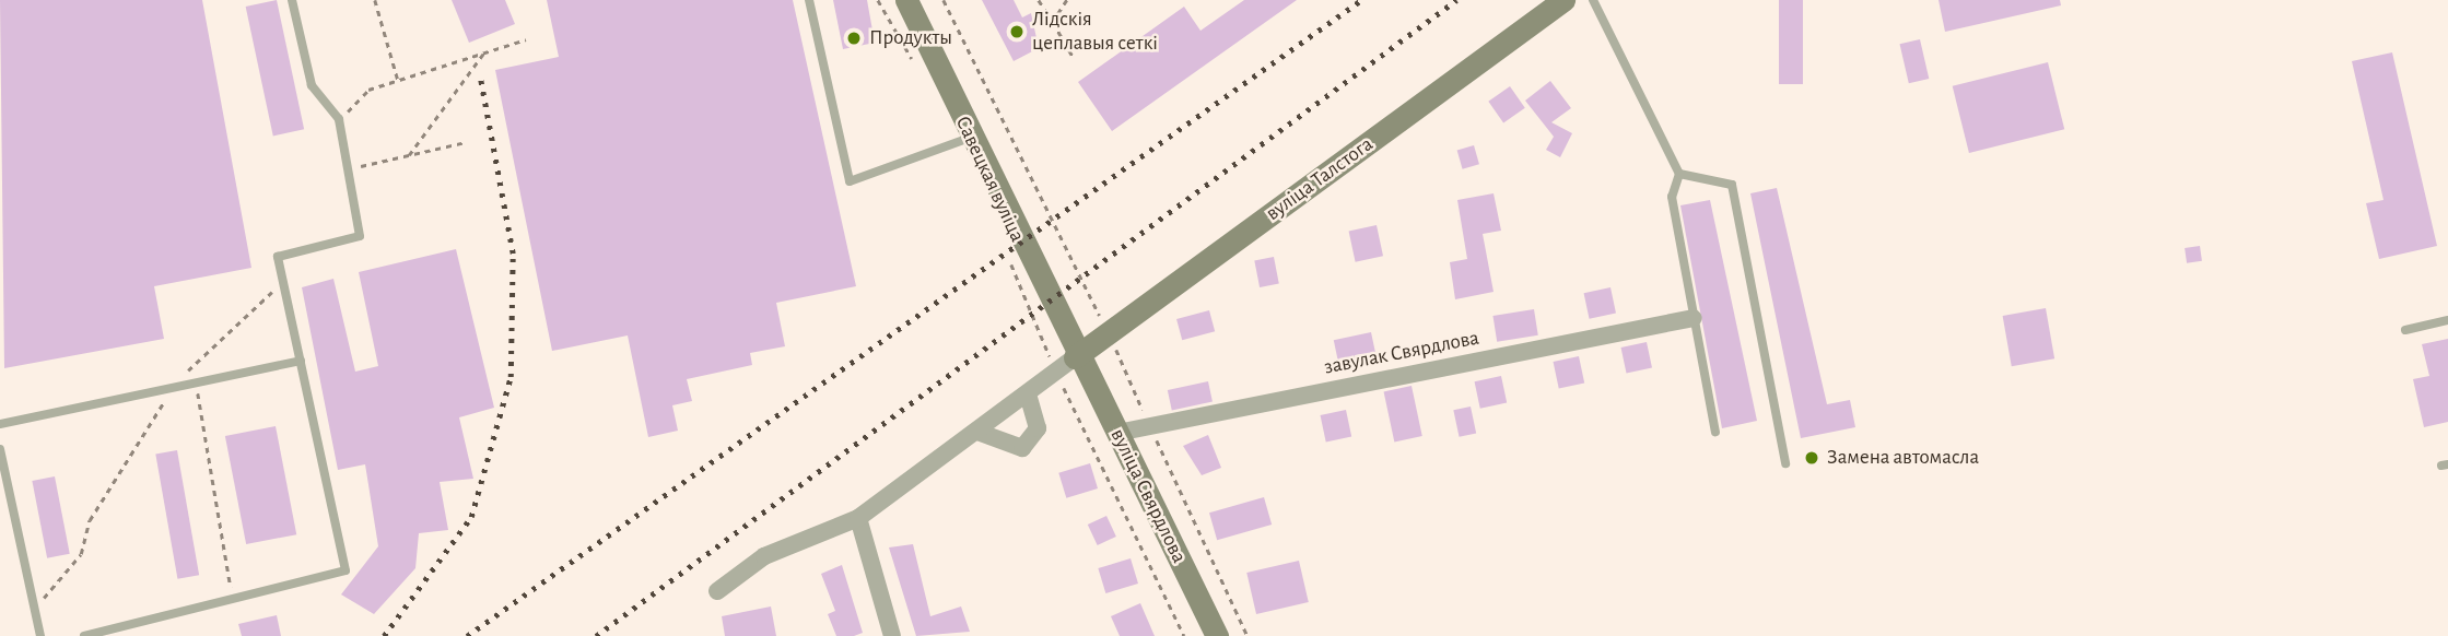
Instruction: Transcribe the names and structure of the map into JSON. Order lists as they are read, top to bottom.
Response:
{
  "streets": {
    "main road": ["Савецкая вуліца", "вуліца Талстога", "вуліца Свярдлова"],
    "street": ["завулак Свярдлова"]
  },
  "crossings": [
    ["Савецкая вуліца", "вуліца Талстога"],
    ["Савецкая вуліца", "вуліца Свярдлова"],
    ["вуліца Талстога", "вуліца Свярдлова"],
    ["завулак Свярдлова", "вуліца Свярдлова"]
  ],
  "places": ["Лідскія цеплавыя сеткі", "Продукты", "Замена автомасла"]
}
